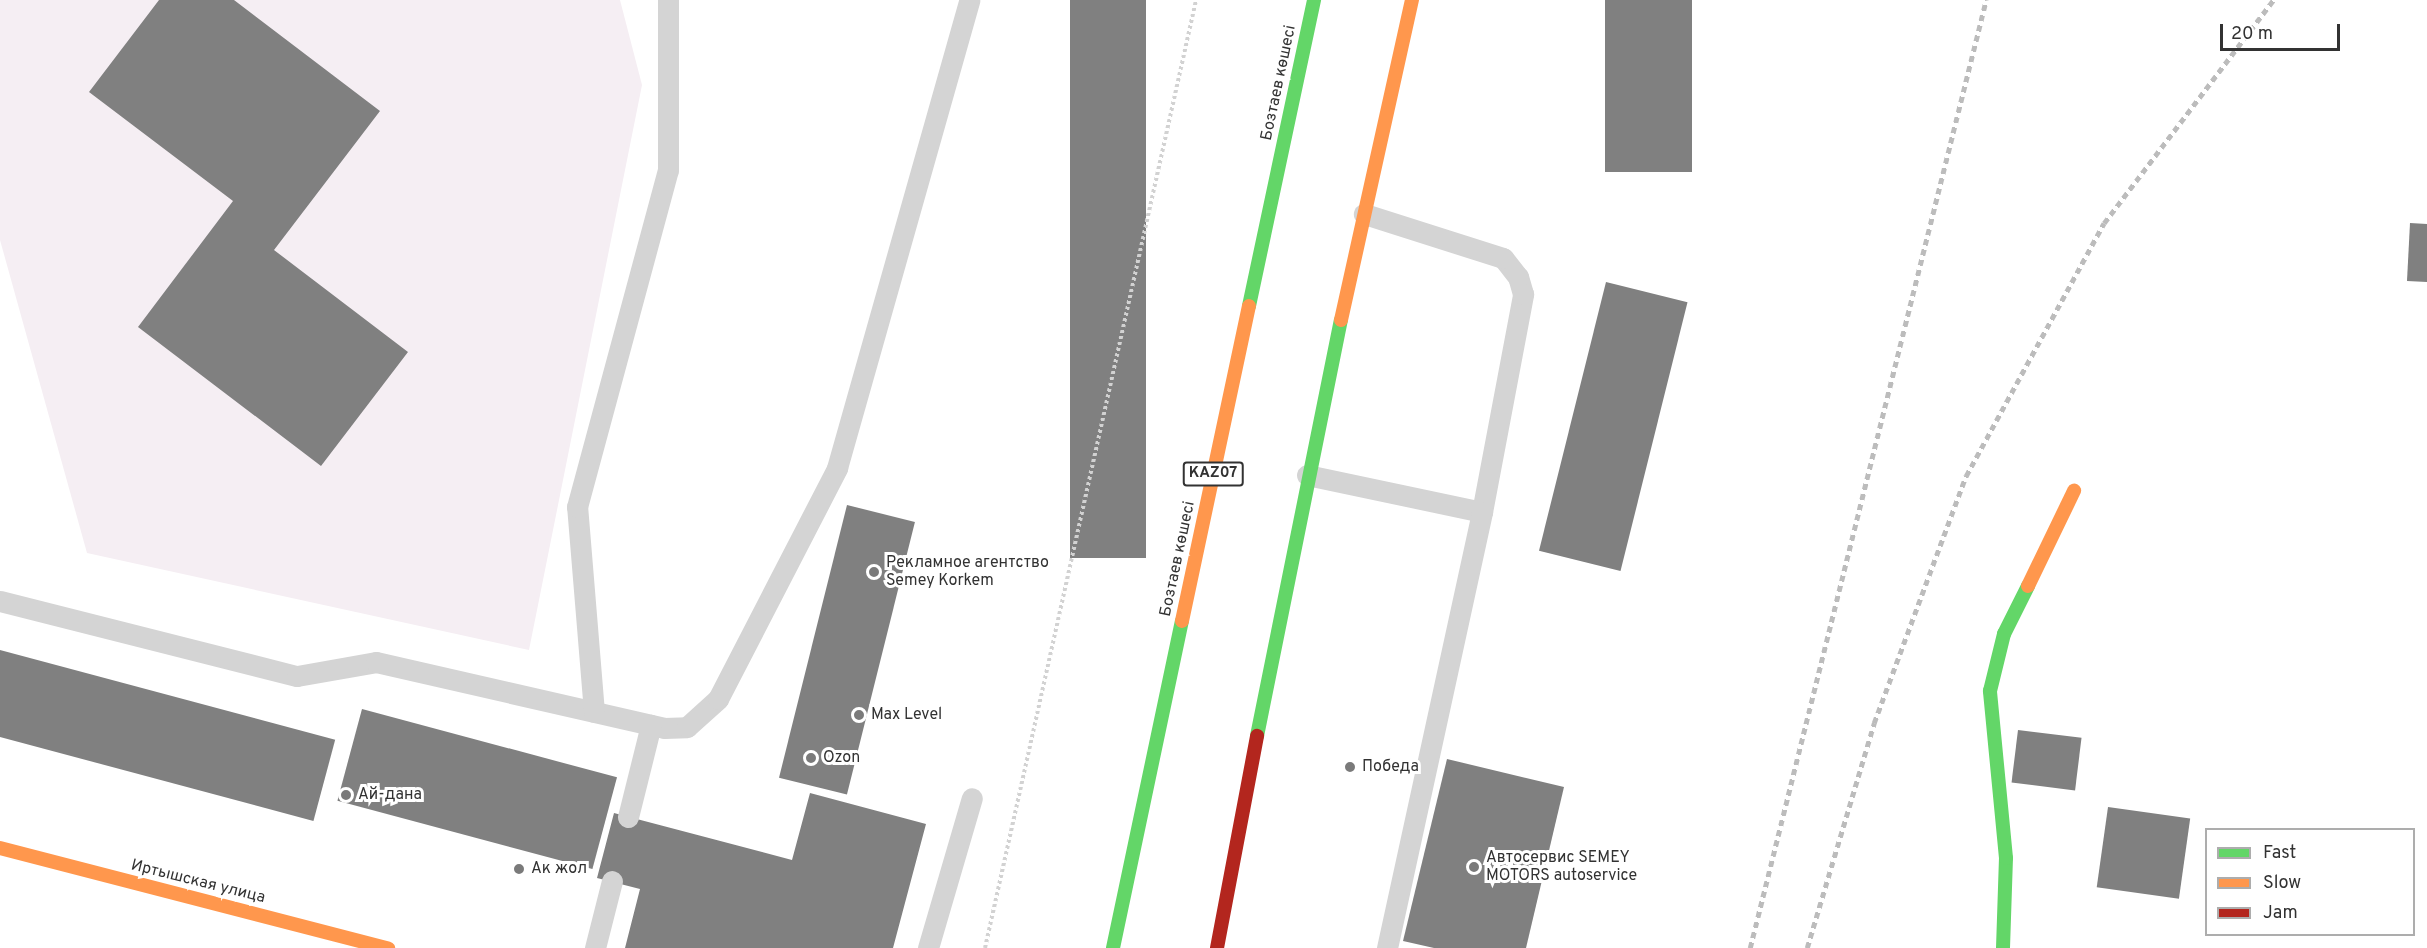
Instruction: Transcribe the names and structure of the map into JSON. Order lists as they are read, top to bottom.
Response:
{
  "streets": {
    "main road": ["Бозтаев көшесі", "KAZ07", "Иртышская улица"]
  },
  "places": [
    "Рекламное агентство Semey Korkem",
    "Max Level",
    "Ozon",
    "Победа",
    "Ай-дана",
    "Автосервис SEMEY MOTORS autoservice",
    "Ак жол"
  ],
  "legend": ["Fast", "Slow", "Jam"],
  "scale_bar": "20 m"
}
